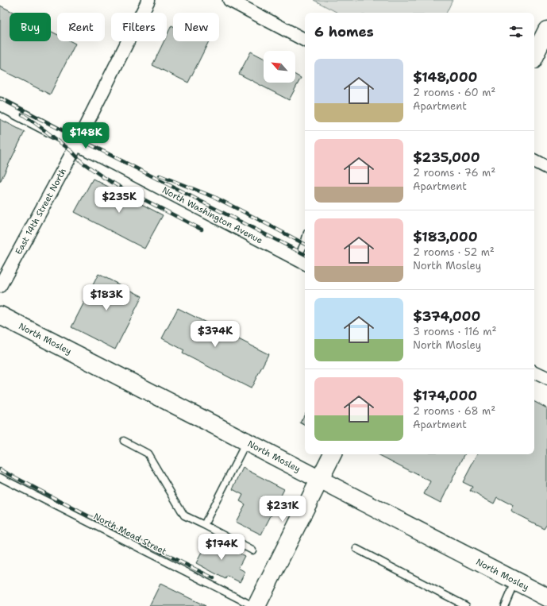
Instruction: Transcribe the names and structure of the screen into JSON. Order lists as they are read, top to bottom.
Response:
{
  "streets": {
    "street": ["East 14th Street North", "North Washington Avenue", "North Mosley"],
    "lane": ["North Mead Street"]
  },
  "crossings": [
    ["East 14th Street North", "North Washington Avenue"]
  ],
  "north": "top left",
  "page": {
    "chip": [
      "Buy",
      "Rent",
      "Filters",
      "New"
    ],
    "heading": "6 homes",
    "list": [
      {
        "name": "$148,000",
        "note": "2 rooms · 60 m² · Apartment"
      },
      {
        "name": "$235,000",
        "note": "2 rooms · 76 m² · Apartment"
      },
      {
        "name": "$183,000",
        "note": "2 rooms · 52 m² · North Mosley"
      },
      {
        "name": "$374,000",
        "note": "3 rooms · 116 m² · North Mosley"
      },
      {
        "name": "$174,000",
        "note": "2 rooms · 68 m² · Apartment"
      }
    ],
    "price": [
      "$148K",
      "$235K",
      "$183K",
      "$374K",
      "$231K",
      "$174K"
    ]
  }
}
